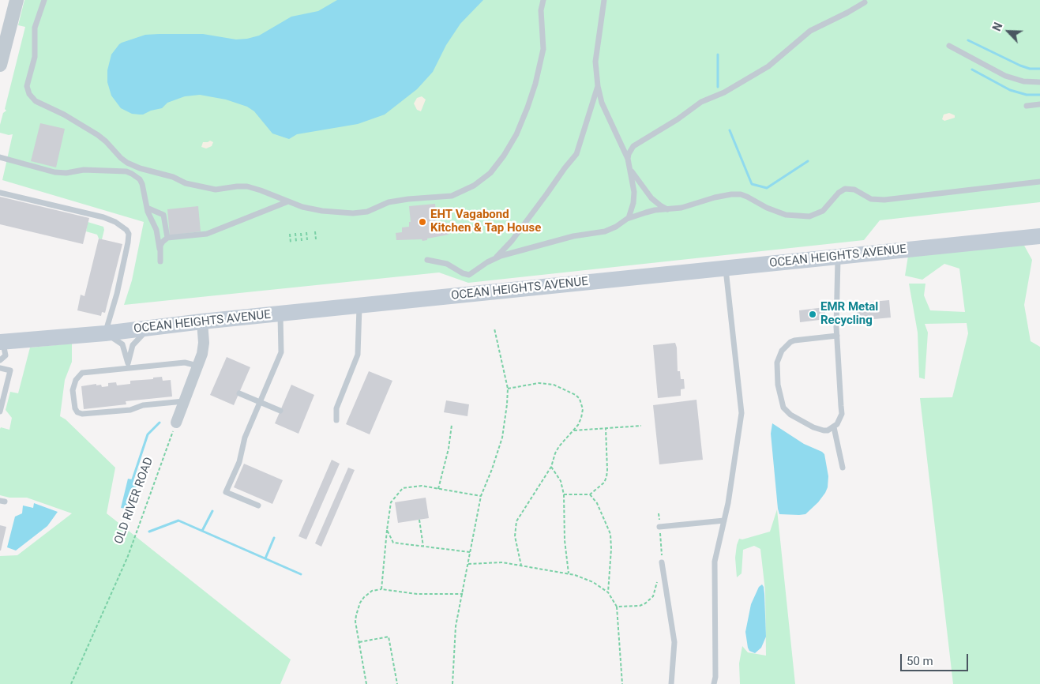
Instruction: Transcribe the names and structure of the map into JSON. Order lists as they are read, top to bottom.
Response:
{
  "streets": {
    "main road": ["OCEAN HEIGHTS AVENUE"],
    "path": ["OLD RIVER ROAD"]
  },
  "places": ["EHT Vagabond Kitchen & Tap House", "EMR Metal Recycling"],
  "scale_bar": "50 m",
  "north": "top left"
}
